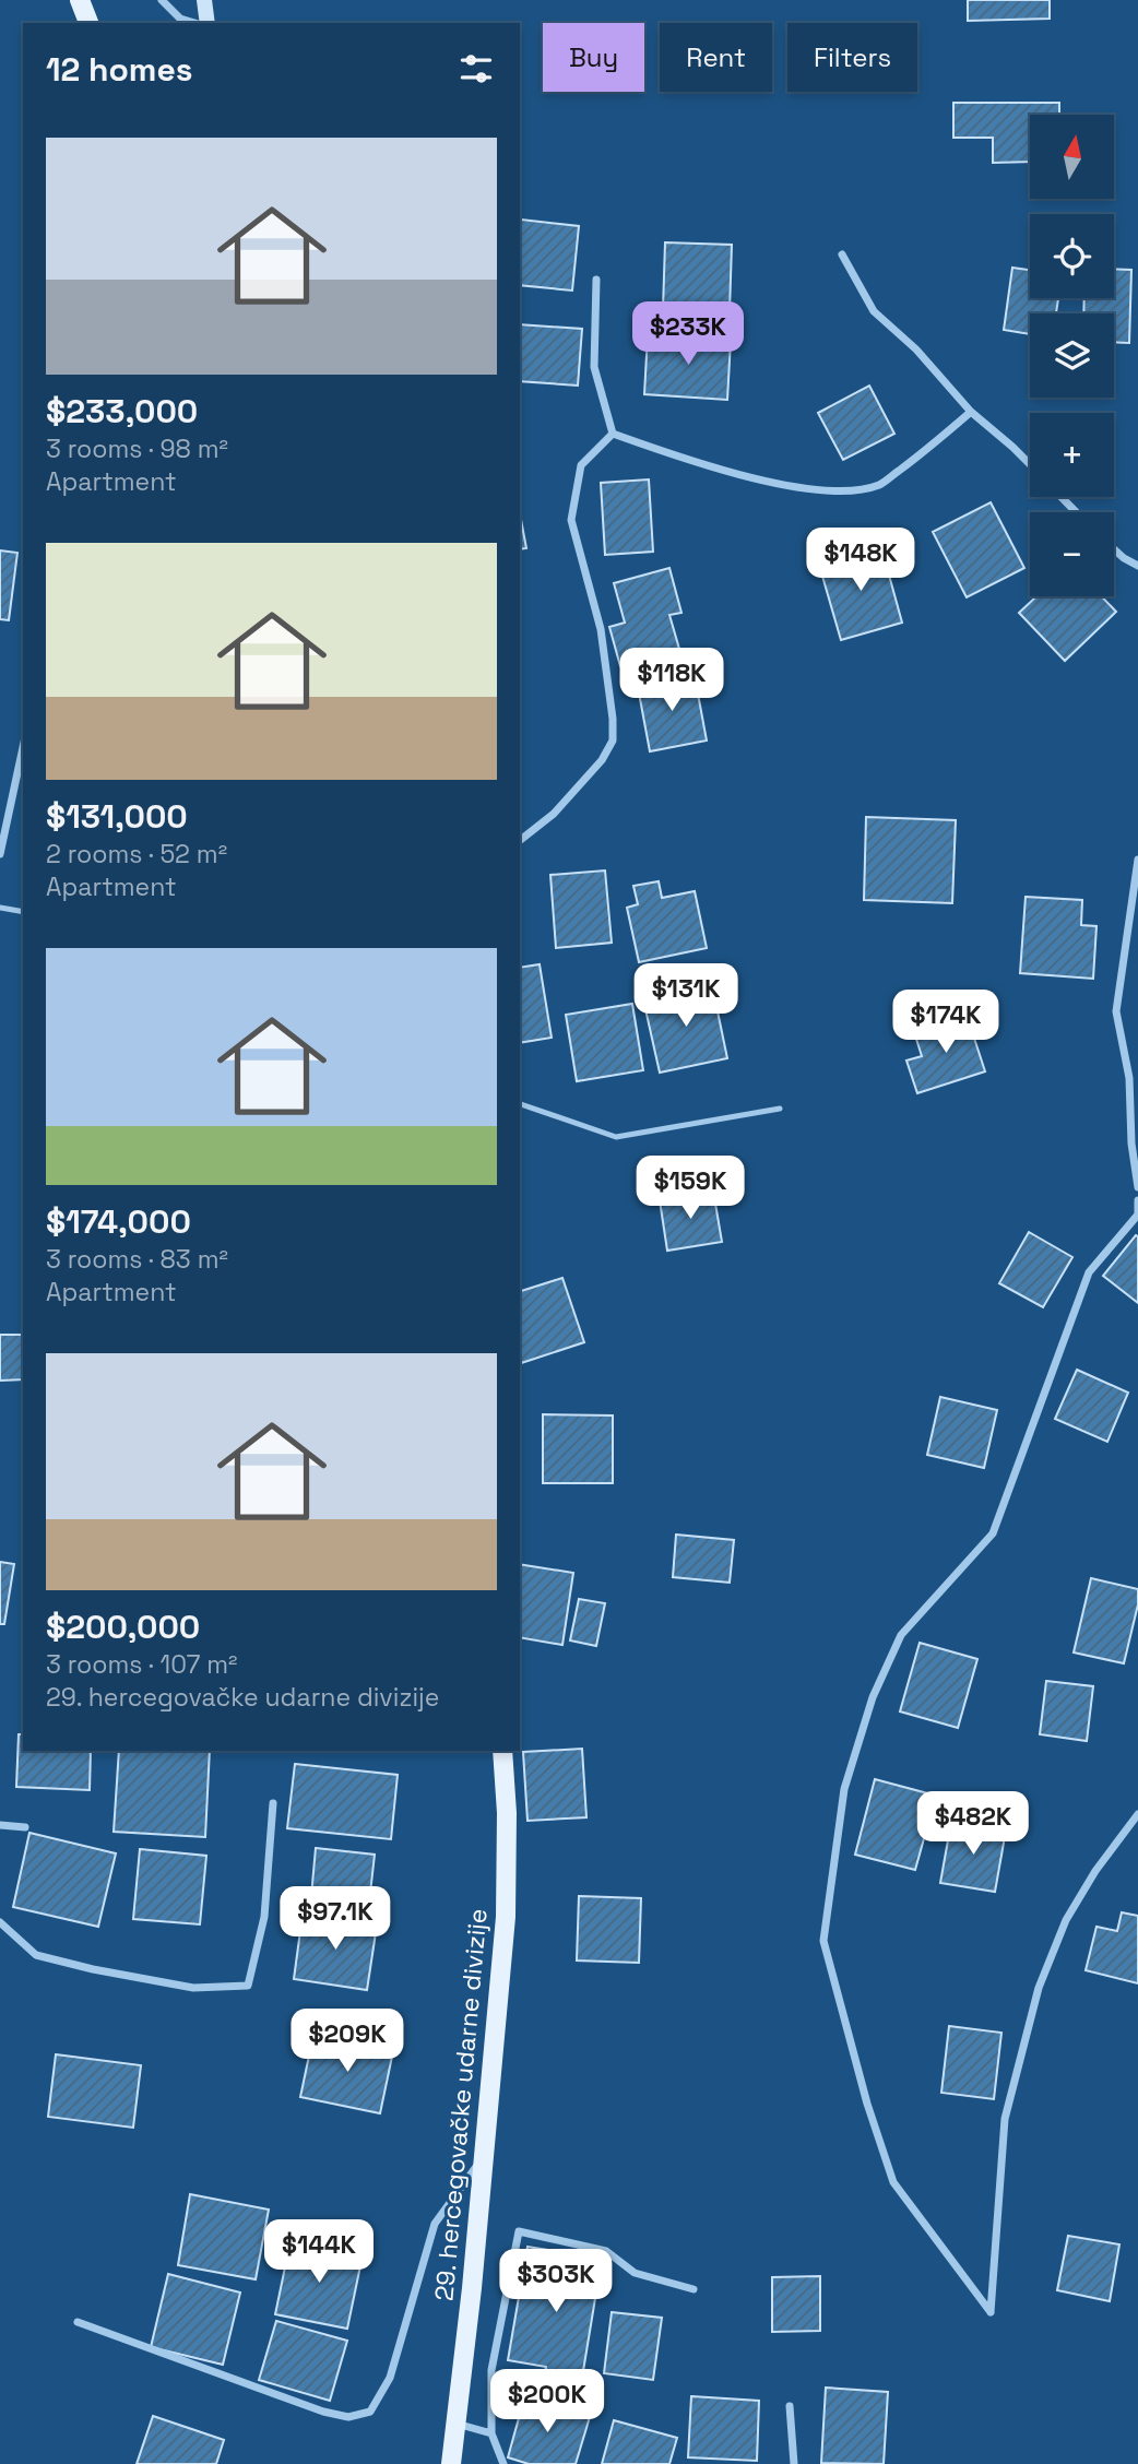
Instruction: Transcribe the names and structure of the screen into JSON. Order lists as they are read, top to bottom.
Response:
{
  "streets": {
    "main road": ["29. hercegovačke udarne divizije"]
  },
  "north": "top",
  "page": {
    "chip": ["Buy", "Rent", "Filters"],
    "heading": "12 homes",
    "map_buttons": ["+", "−"],
    "list": [
      {
        "name": "$233,000",
        "note": "3 rooms · 98 m² · Apartment"
      },
      {
        "name": "$131,000",
        "note": "2 rooms · 52 m² · Apartment"
      },
      {
        "name": "$174,000",
        "note": "3 rooms · 83 m² · Apartment"
      },
      {
        "name": "$200,000",
        "note": "3 rooms · 107 m² · 29. hercegovačke udarne divizije"
      }
    ],
    "price": [
      "$233K",
      "$148K",
      "$118K",
      "$131K",
      "$174K",
      "$159K",
      "$482K",
      "$97.1K",
      "$209K",
      "$144K",
      "$303K",
      "$200K"
    ]
  }
}
